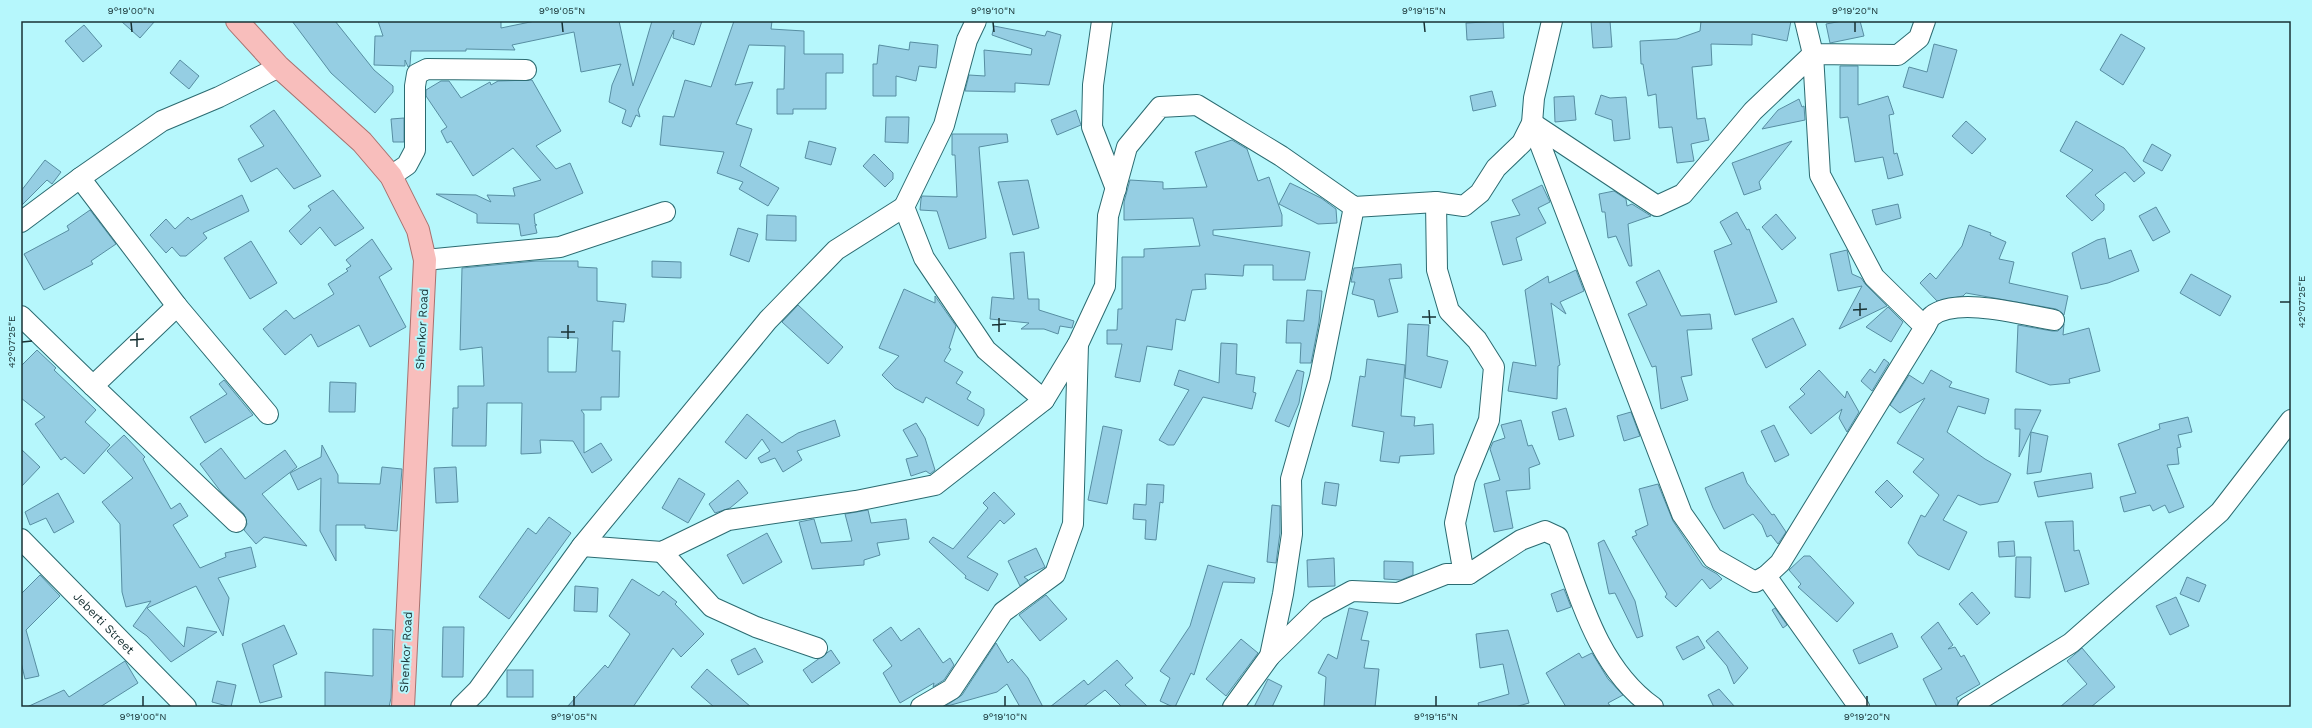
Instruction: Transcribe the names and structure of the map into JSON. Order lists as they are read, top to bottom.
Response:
{
  "streets": {
    "main road": ["Shenkor Road"],
    "street": ["Jeberti Street"]
  },
  "coordinates": [
    "9°19'00\"N",
    "9°19'05\"N",
    "9°19'10\"N",
    "9°19'15\"N",
    "9°19'20\"N",
    "42°07'25\"E"
  ]
}
